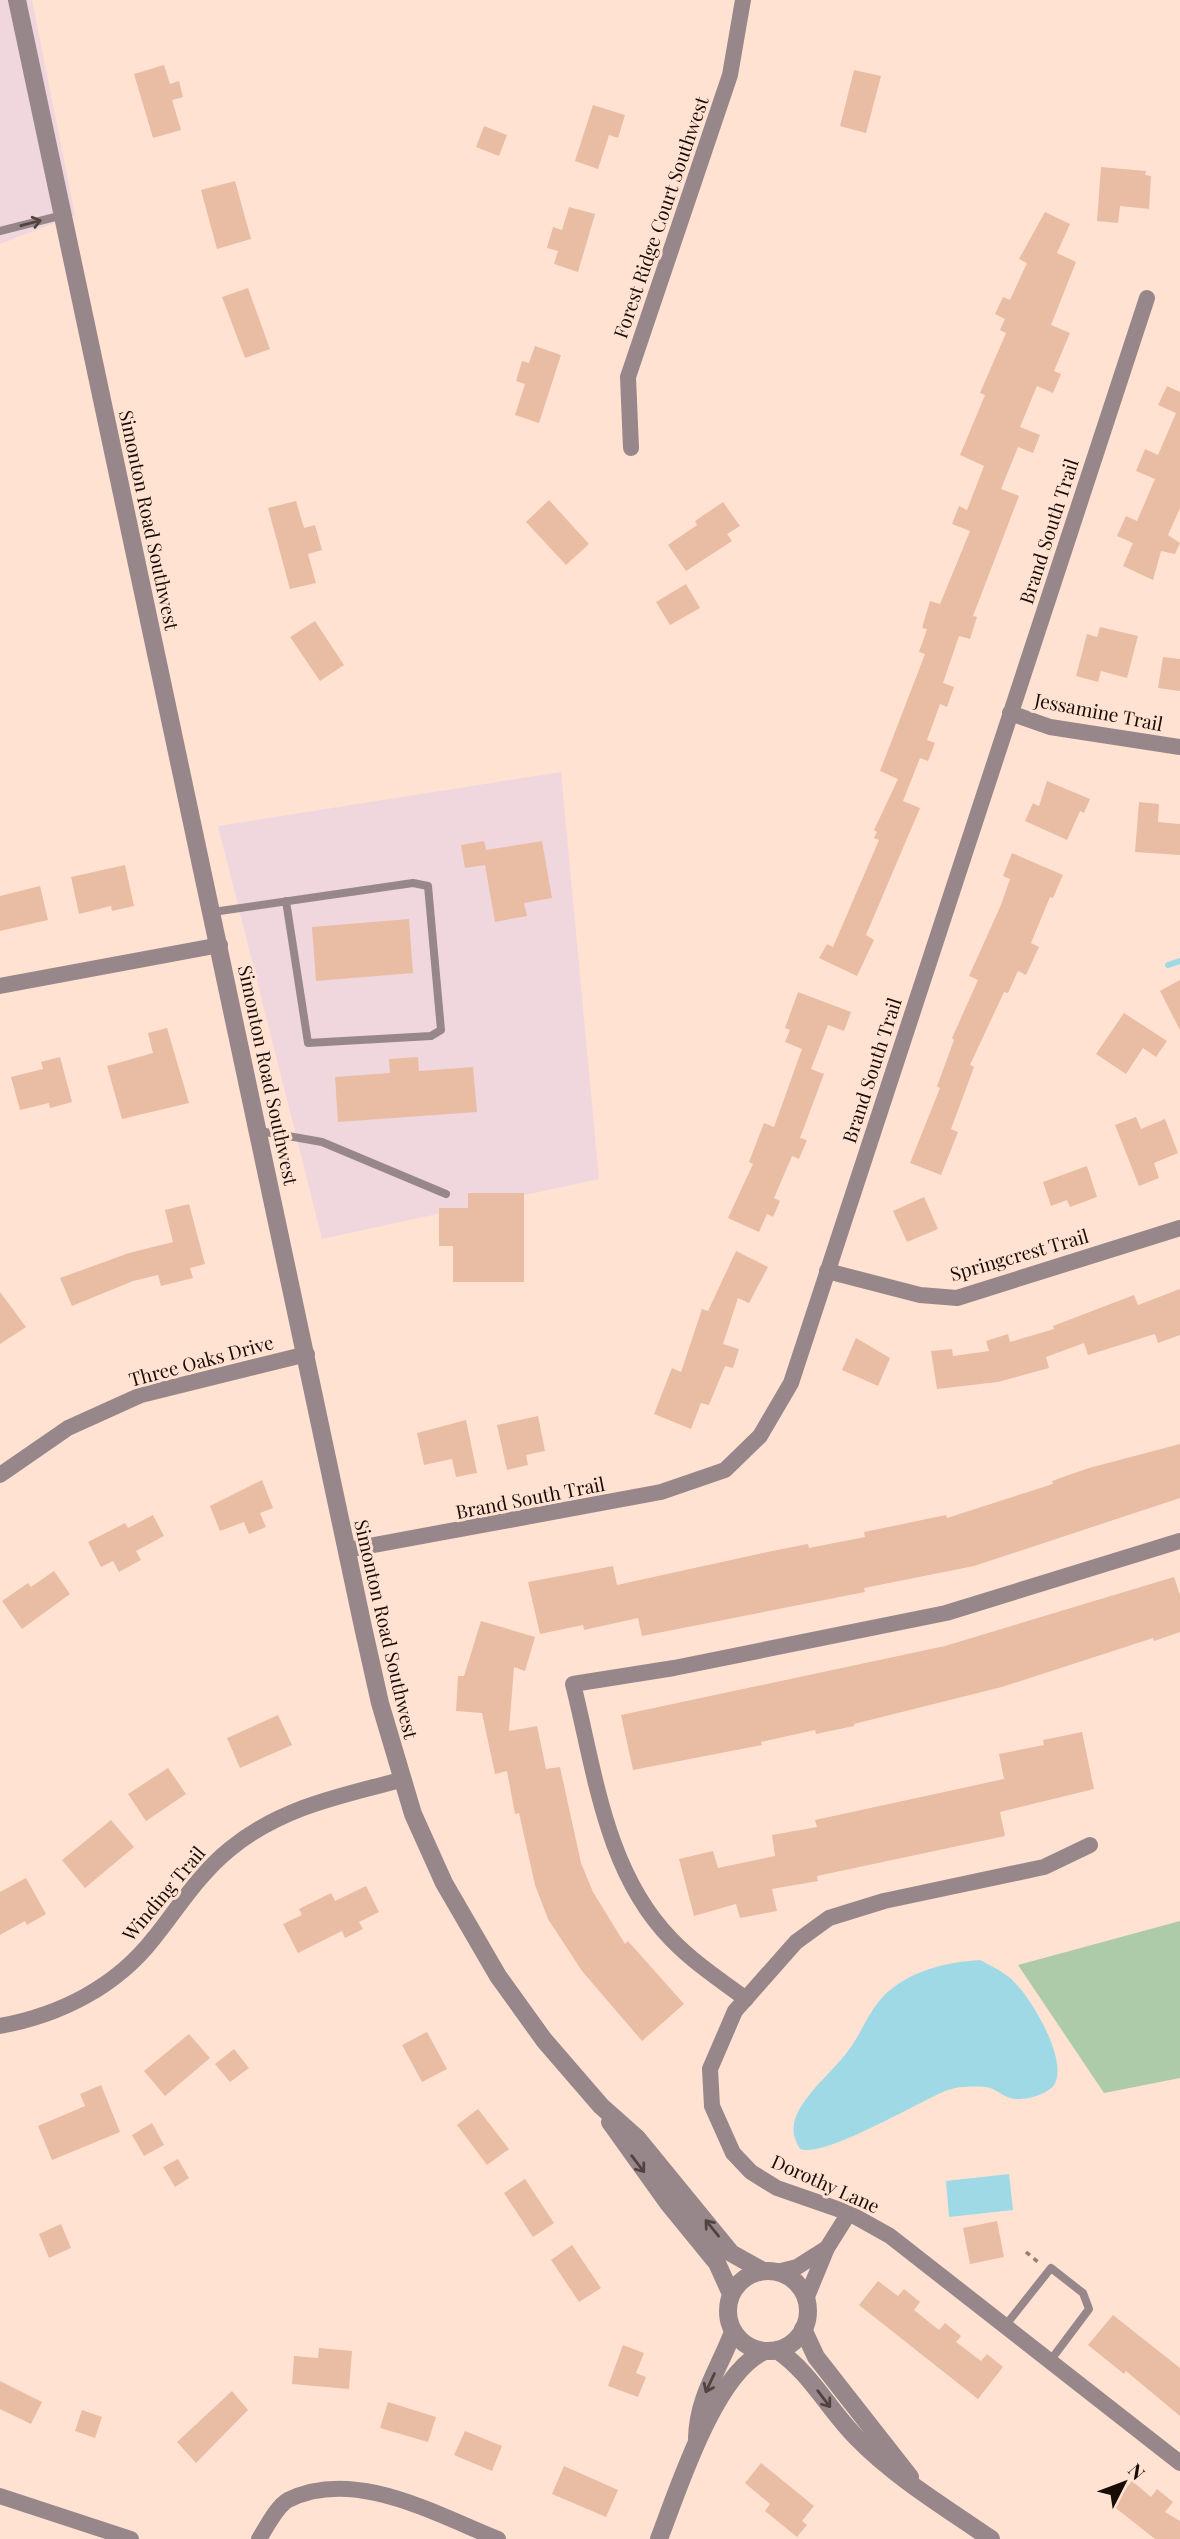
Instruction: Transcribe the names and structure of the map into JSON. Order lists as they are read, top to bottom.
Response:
{
  "streets": {
    "street": [
      "Forest Ridge Court Southwest",
      "Simonton Road Southwest",
      "Brand South Trail",
      "Jessamine Trail",
      "Springcrest Trail",
      "Three Oaks Drive",
      "Winding Trail",
      "Dorothy Lane"
    ]
  },
  "crossings": [
    ["Simonton Road Southwest", "Brand South Trail"],
    ["Simonton Road Southwest", "Three Oaks Drive"],
    ["Simonton Road Southwest", "Winding Trail"],
    ["Brand South Trail", "Jessamine Trail"],
    ["Brand South Trail", "Springcrest Trail"]
  ],
  "north": "top right"
}
